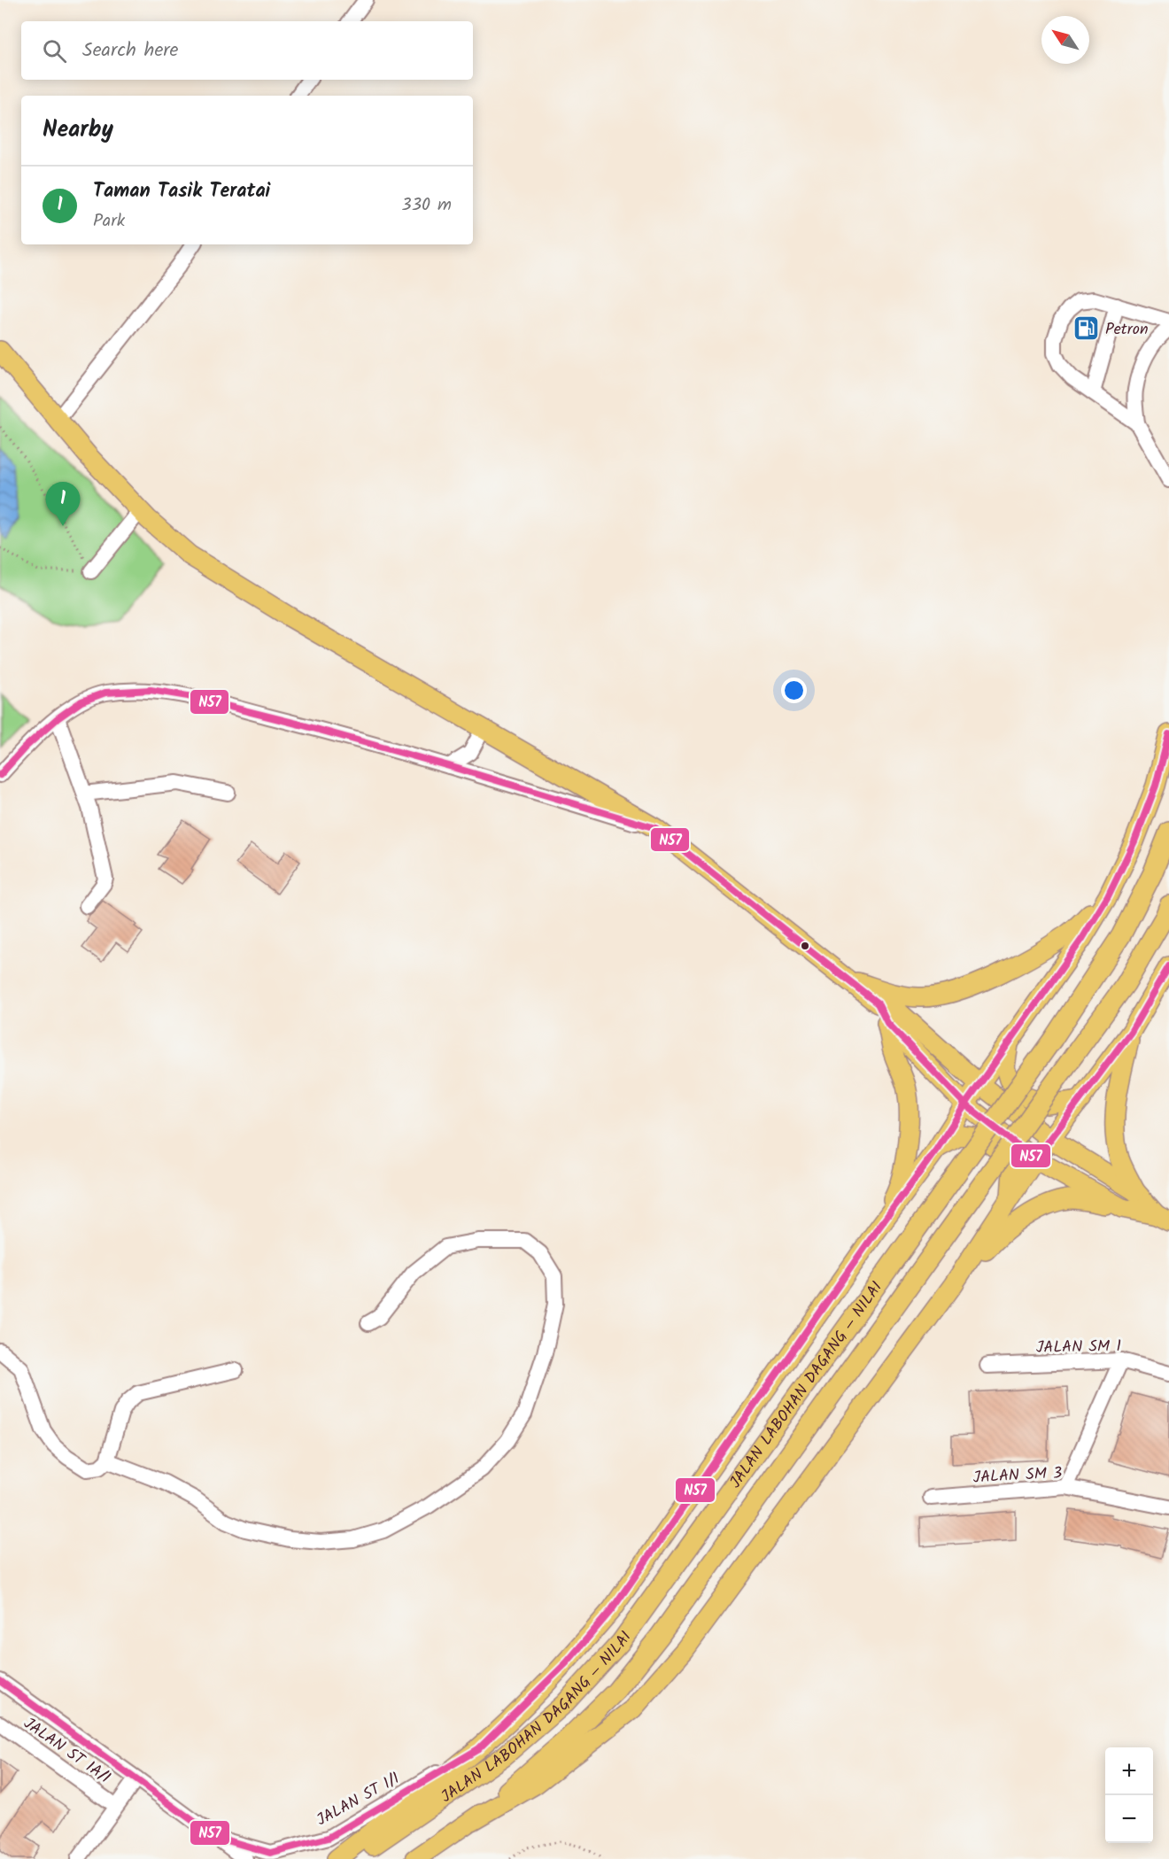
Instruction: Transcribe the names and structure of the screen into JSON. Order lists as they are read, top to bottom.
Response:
{
  "streets": {
    "main road": ["JALAN LABOHAN DAGANG ‒ NILAI"],
    "street": [
      "JALAN SM 1",
      "JALAN SM 3",
      "JALAN ST 1A/1",
      "JALAN ST 1/1"
    ]
  },
  "places": {
    "fuel station": ["Petron"]
  },
  "lines": ["transit line N57"],
  "north": "top left",
  "page": {
    "search": "Search here",
    "heading": "Nearby",
    "list": [
      {
        "mark": "1",
        "name": "Taman Tasik Teratai",
        "note": "Park",
        "value": "330 m"
      }
    ],
    "pins": "1",
    "map_buttons": ["+", "−"]
  }
}
